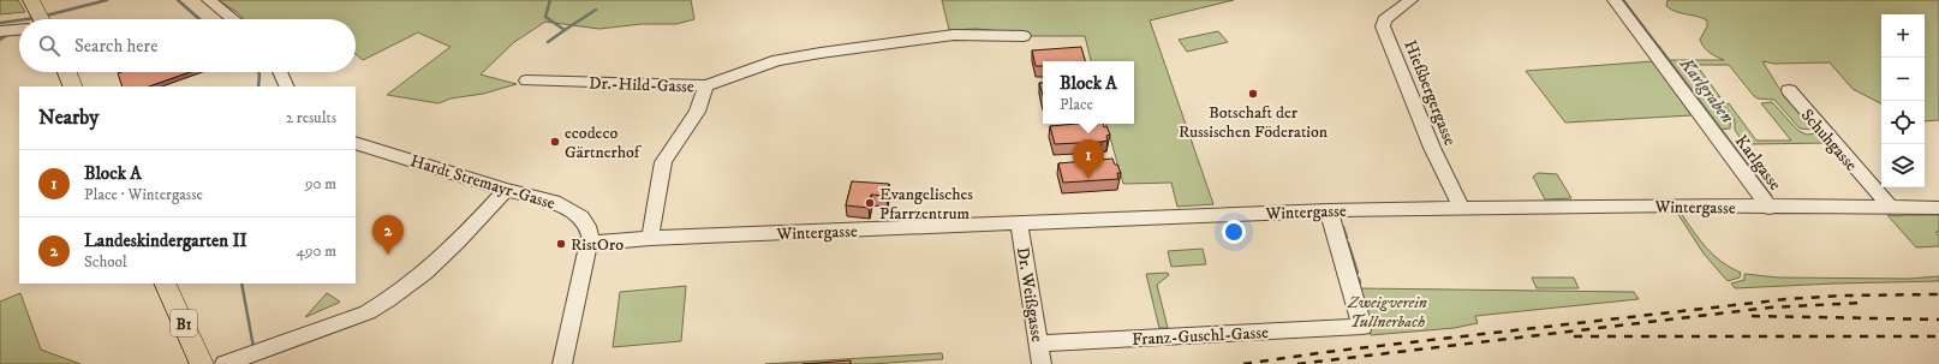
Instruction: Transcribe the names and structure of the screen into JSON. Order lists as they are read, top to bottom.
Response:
{
  "streets": {
    "main road": ["B1"],
    "street": [
      "Dr.-Hild-Gasse",
      "Hießbergergasse",
      "Schuhgasse",
      "Karlgasse",
      "Hardt Stremayr-Gasse",
      "Wintergasse",
      "Dr. Weißgasse",
      "Franz-Guschl-Gasse"
    ]
  },
  "crossings": [
    ["Dr.-Hild-Gasse", "Wintergasse"],
    ["Hießbergergasse", "Wintergasse"],
    ["Schuhgasse", "Wintergasse"],
    ["Karlgasse", "Wintergasse"],
    ["Hardt Stremayr-Gasse", "Wintergasse"],
    ["Wintergasse", "Dr. Weißgasse"],
    ["Wintergasse", "Franz-Guschl-Gasse"],
    ["Dr. Weißgasse", "Franz-Guschl-Gasse"]
  ],
  "water": ["Karlgraben"],
  "parks": ["Zweigverein Tullnerbach"],
  "places": [
    "Botschaft der Russischen Föderation",
    "ecodeco Gärtnerhof",
    "Evangelisches Pfarrzentrum",
    "RistOro"
  ],
  "page": {
    "map_buttons": ["+", "−"],
    "search": "Search here",
    "popup": ["Block A", "Place"],
    "heading": ["Nearby", "2 results"],
    "pins": ["1", "2"],
    "list": [
      {
        "mark": "1",
        "name": "Block A",
        "note": "Place · Wintergasse",
        "value": "90 m"
      },
      {
        "mark": "2",
        "name": "Landeskindergarten II",
        "note": "School",
        "value": "490 m"
      }
    ]
  }
}
